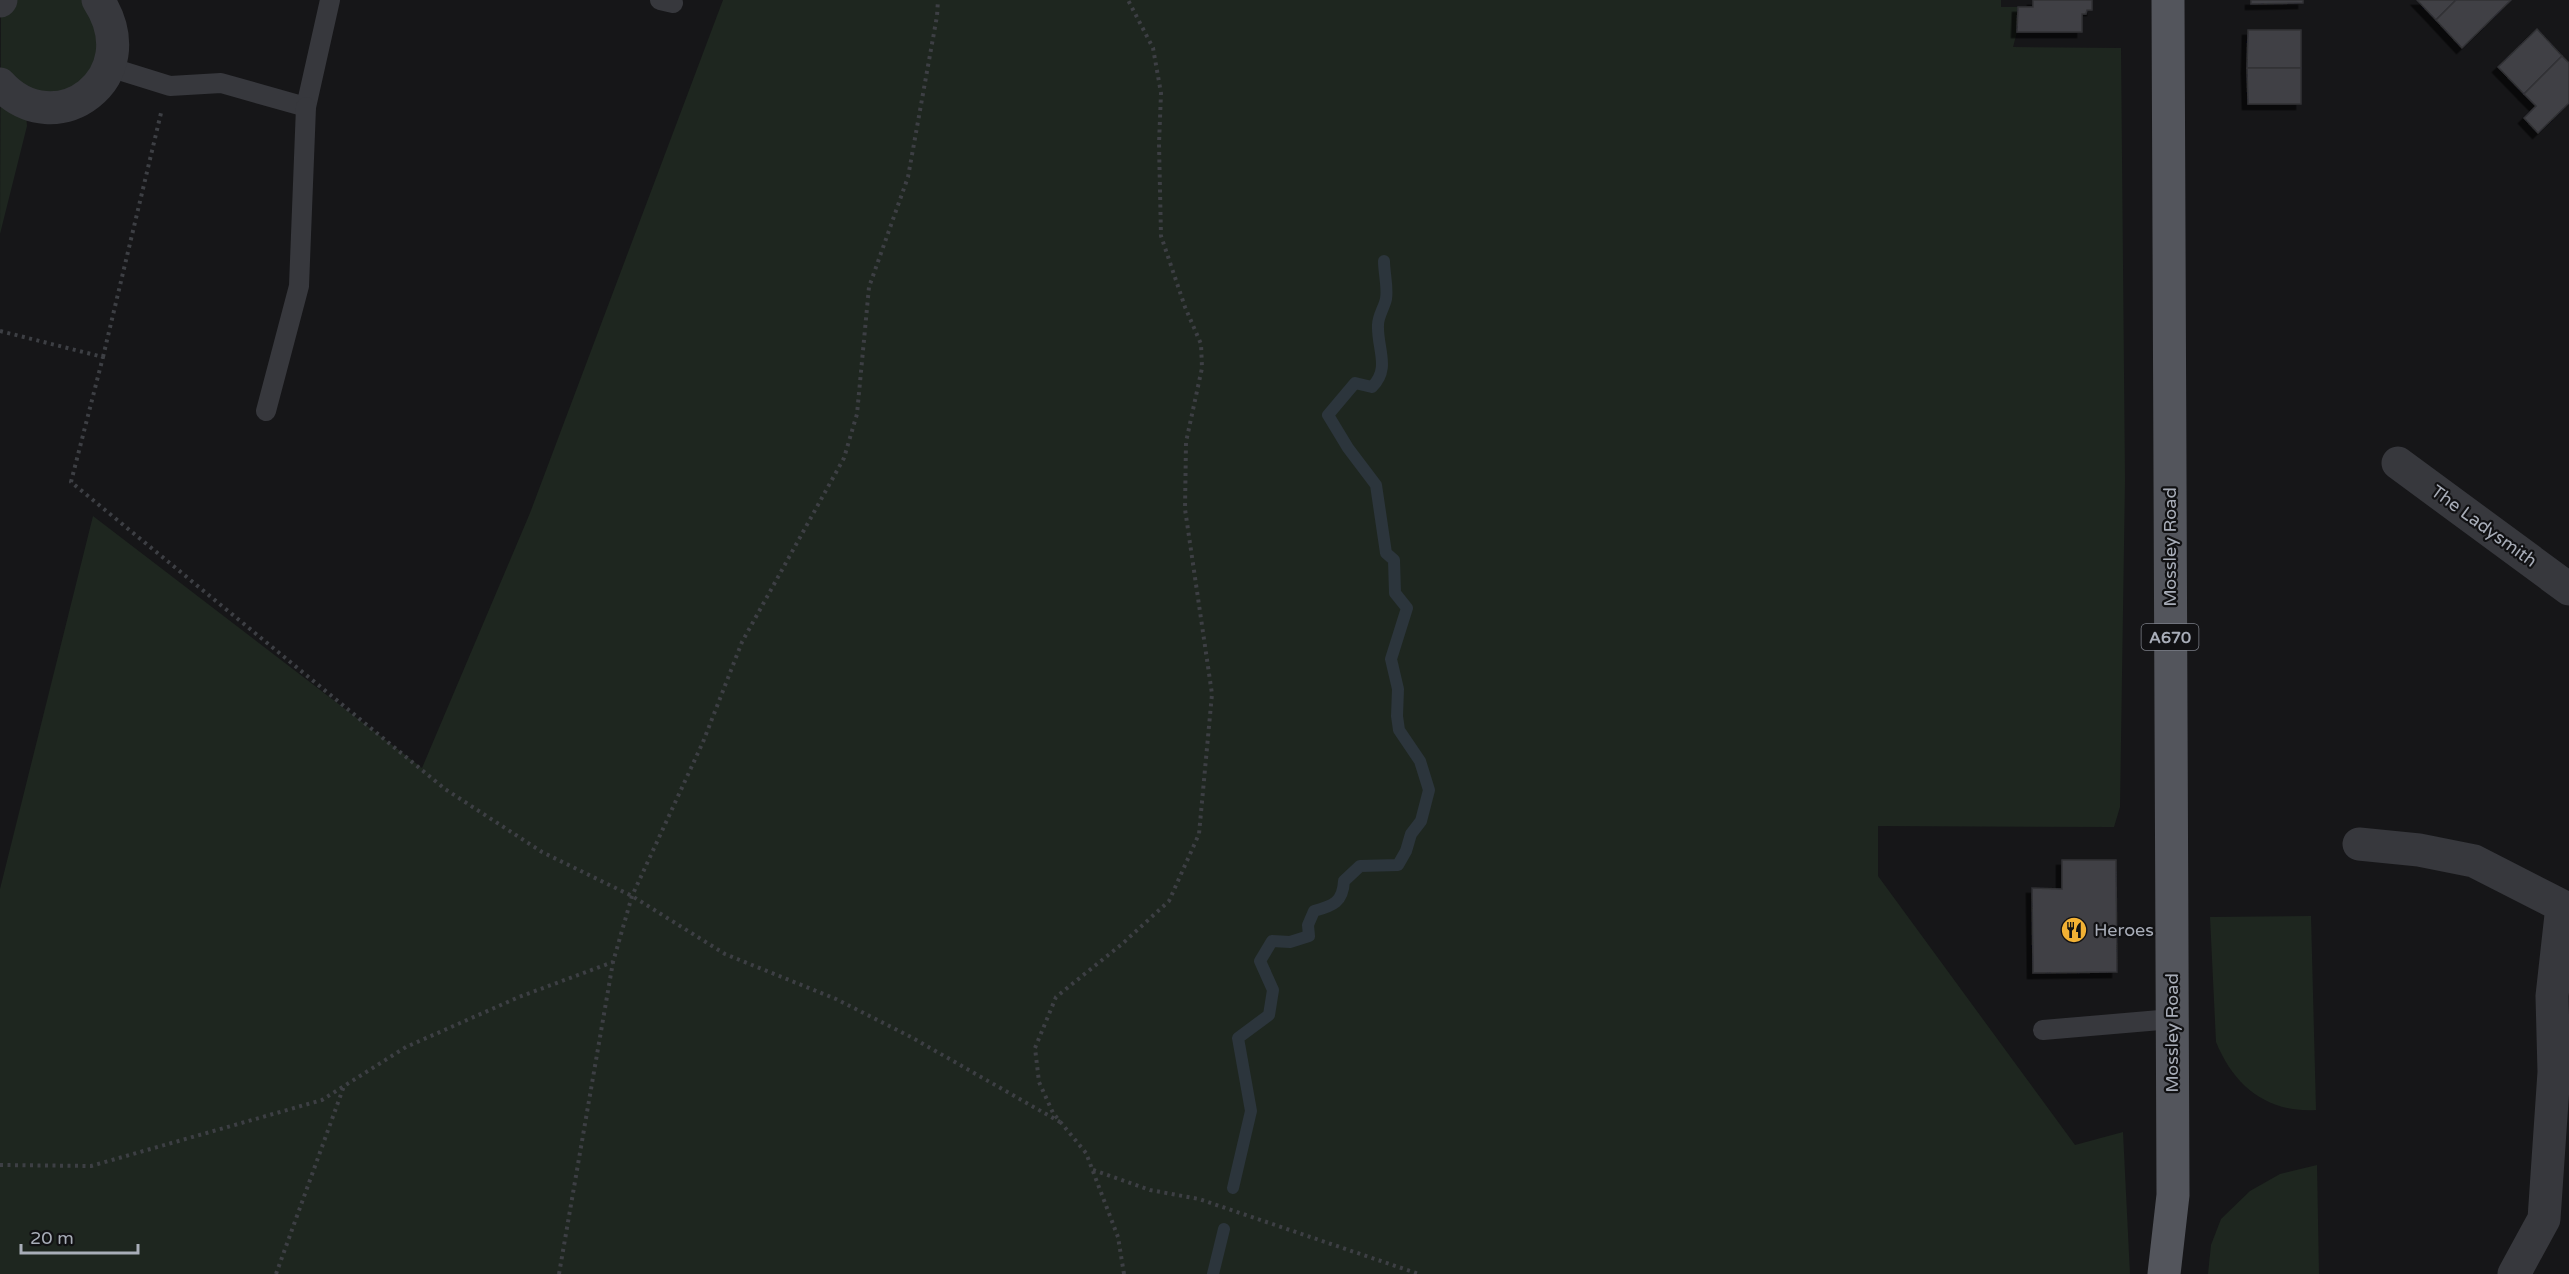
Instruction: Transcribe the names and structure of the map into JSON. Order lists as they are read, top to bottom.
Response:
{
  "streets": {
    "main road": ["Mossley Road", "A670"],
    "street": ["The Ladysmith"]
  },
  "places": {
    "restaurant": ["Heroes"]
  },
  "scale_bar": "20 m"
}
